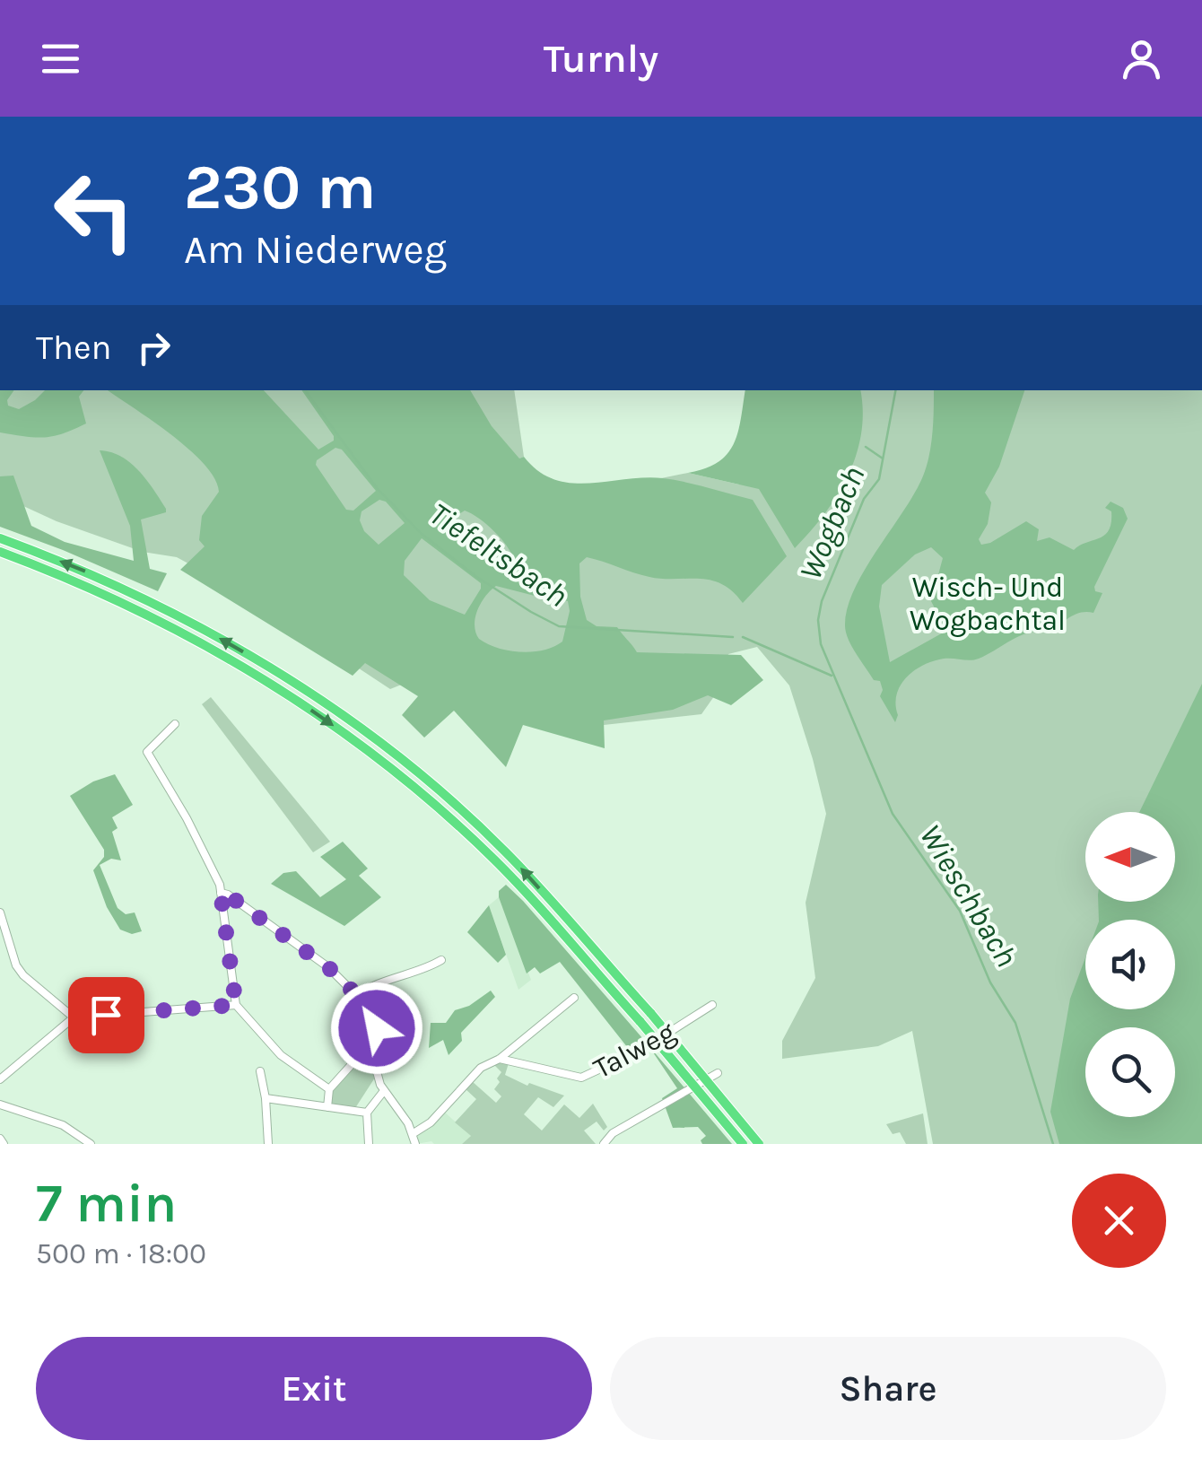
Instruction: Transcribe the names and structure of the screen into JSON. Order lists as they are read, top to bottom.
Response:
{
  "streets": {
    "street": ["Talweg"]
  },
  "water": ["Wogbach", "Tiefeltsbach", "Wieschbach"],
  "parks": ["Wisch- Und Wogbachtal"],
  "north": "left",
  "page": {
    "header": "Turnly",
    "turn": ["230 m", "Am Niederweg"],
    "then": "Then",
    "heading": ["7 min", "500 m · 18:00"],
    "buttons": ["Exit", "Share"]
  }
}
